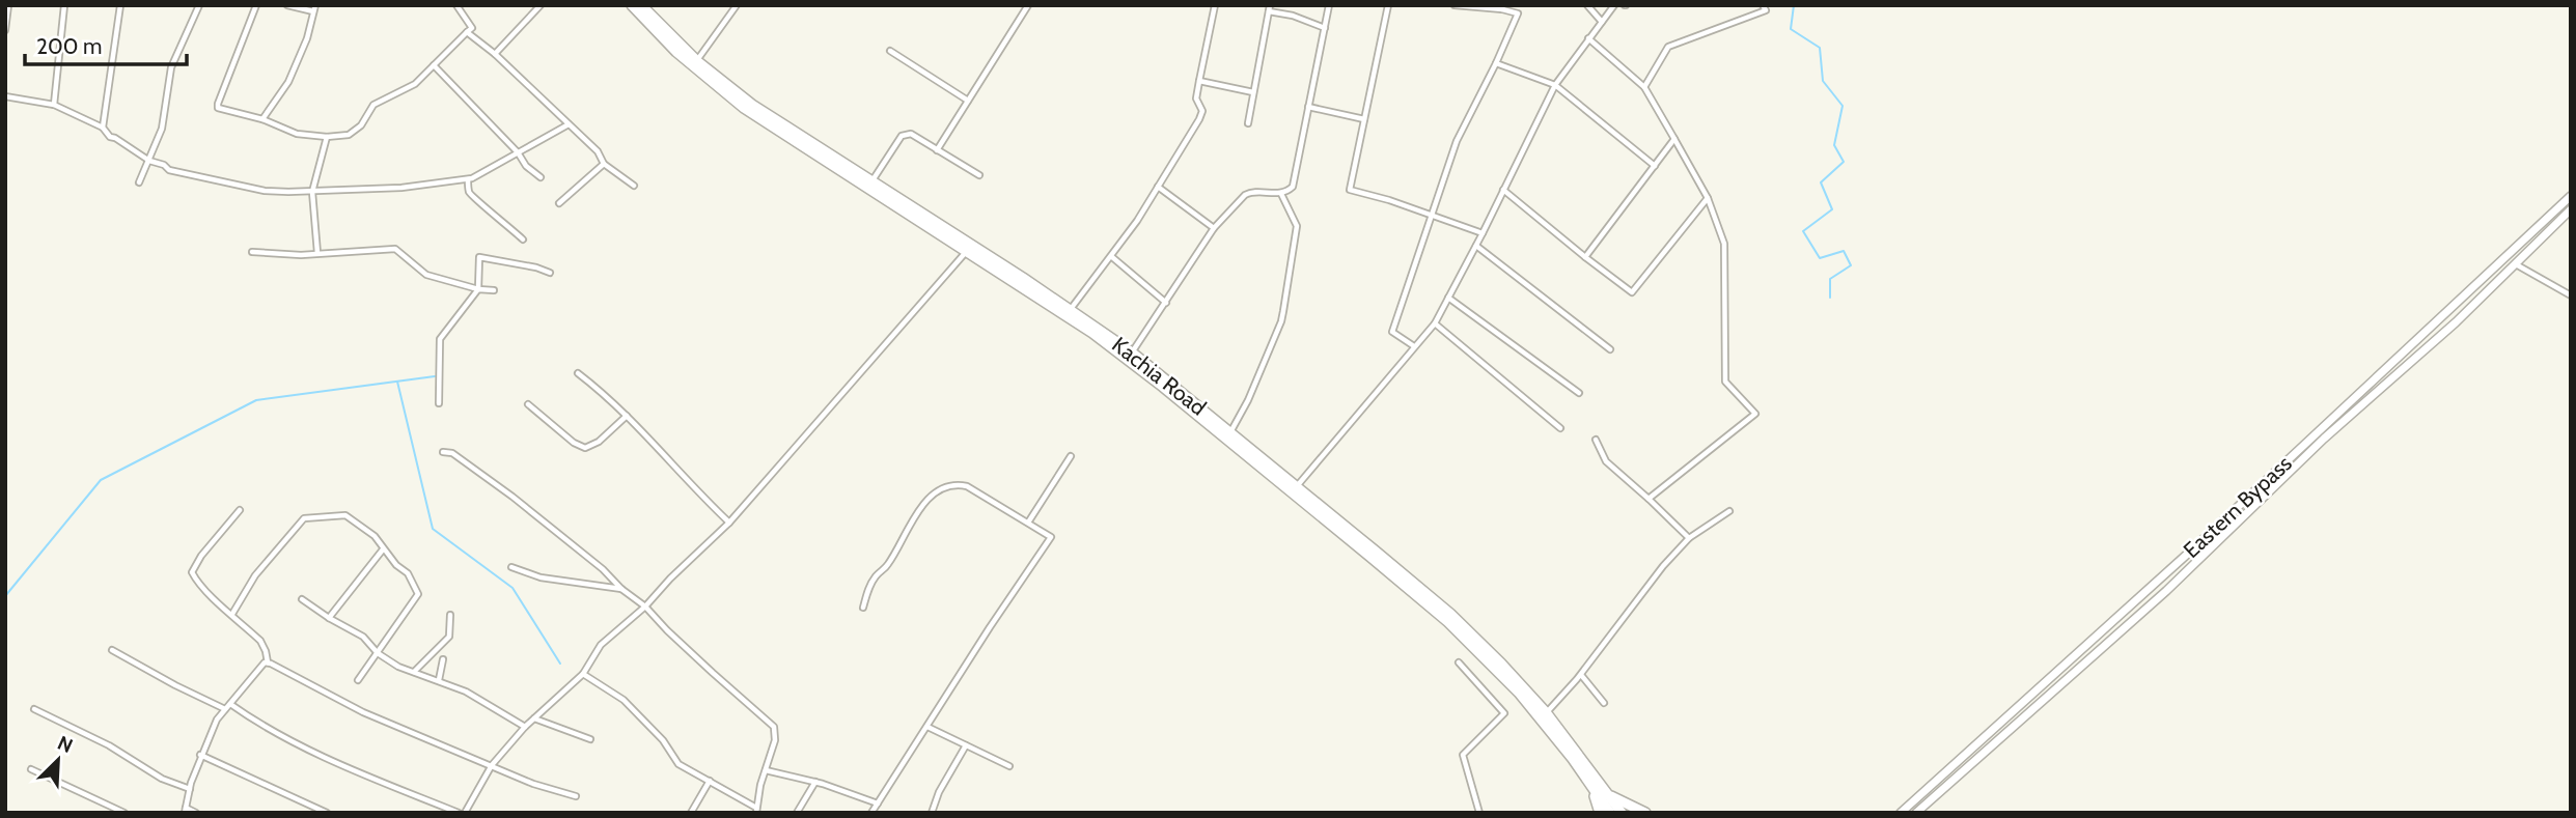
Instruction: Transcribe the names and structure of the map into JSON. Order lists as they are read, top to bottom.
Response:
{
  "streets": {
    "highway": ["Kachia Road"],
    "main road": ["Eastern Bypass"]
  },
  "scale_bar": "200 m",
  "north": "top right"
}
